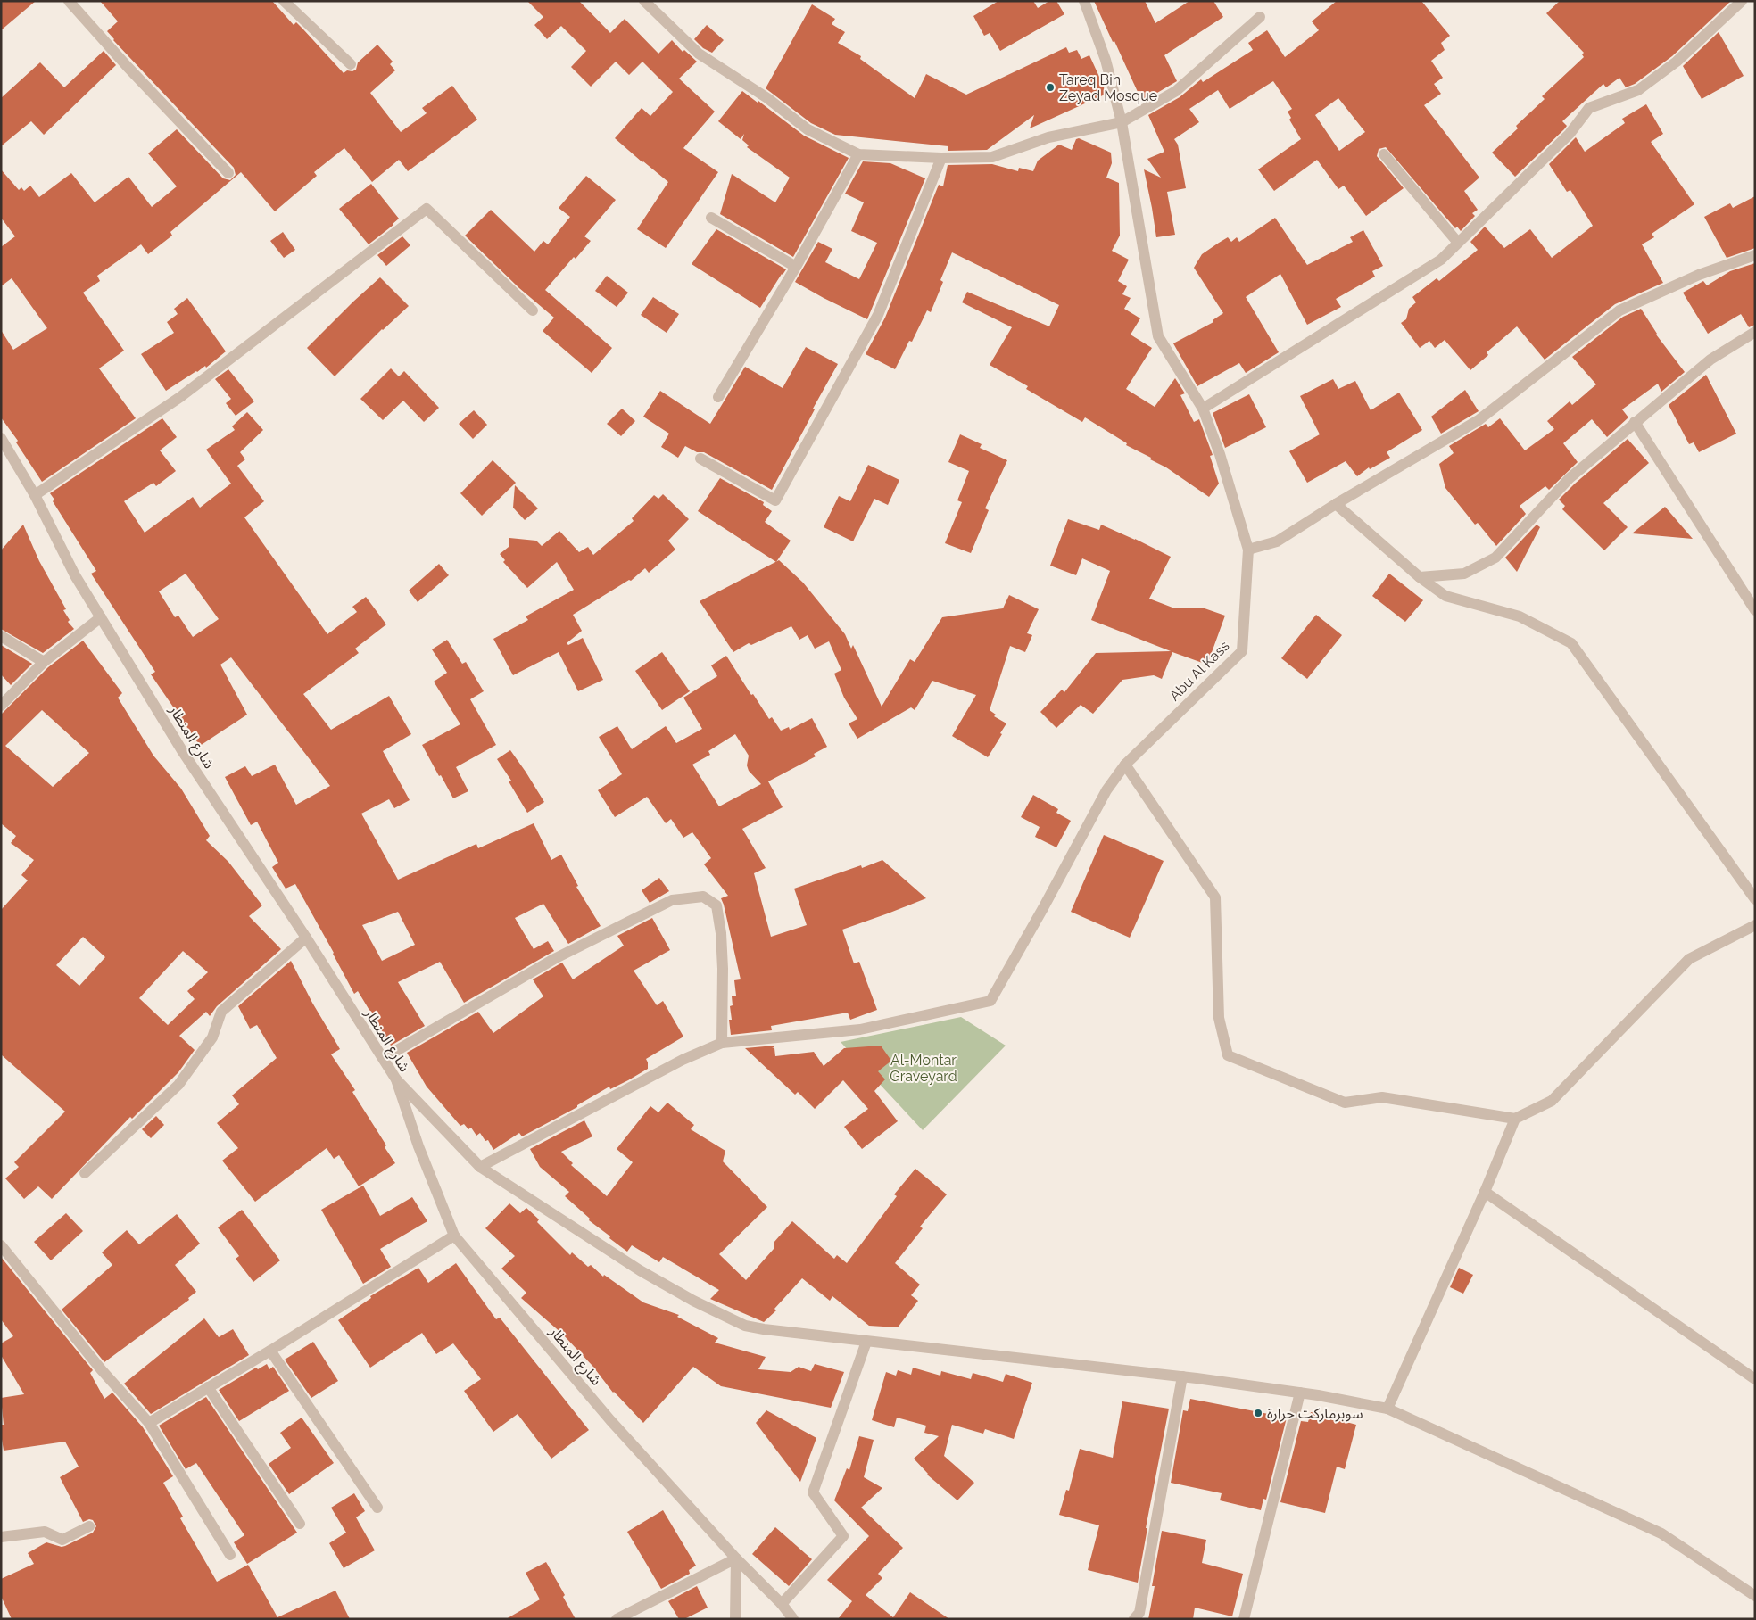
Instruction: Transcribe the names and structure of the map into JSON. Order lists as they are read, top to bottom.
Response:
{
  "streets": {
    "street": ["Abu Al Kass", "شارع المنطار"]
  },
  "parks": ["Al-Montar Graveyard"],
  "places": ["Tareq Bin Zeyad Mosque", "سوبرماركت حرارة"]
}
